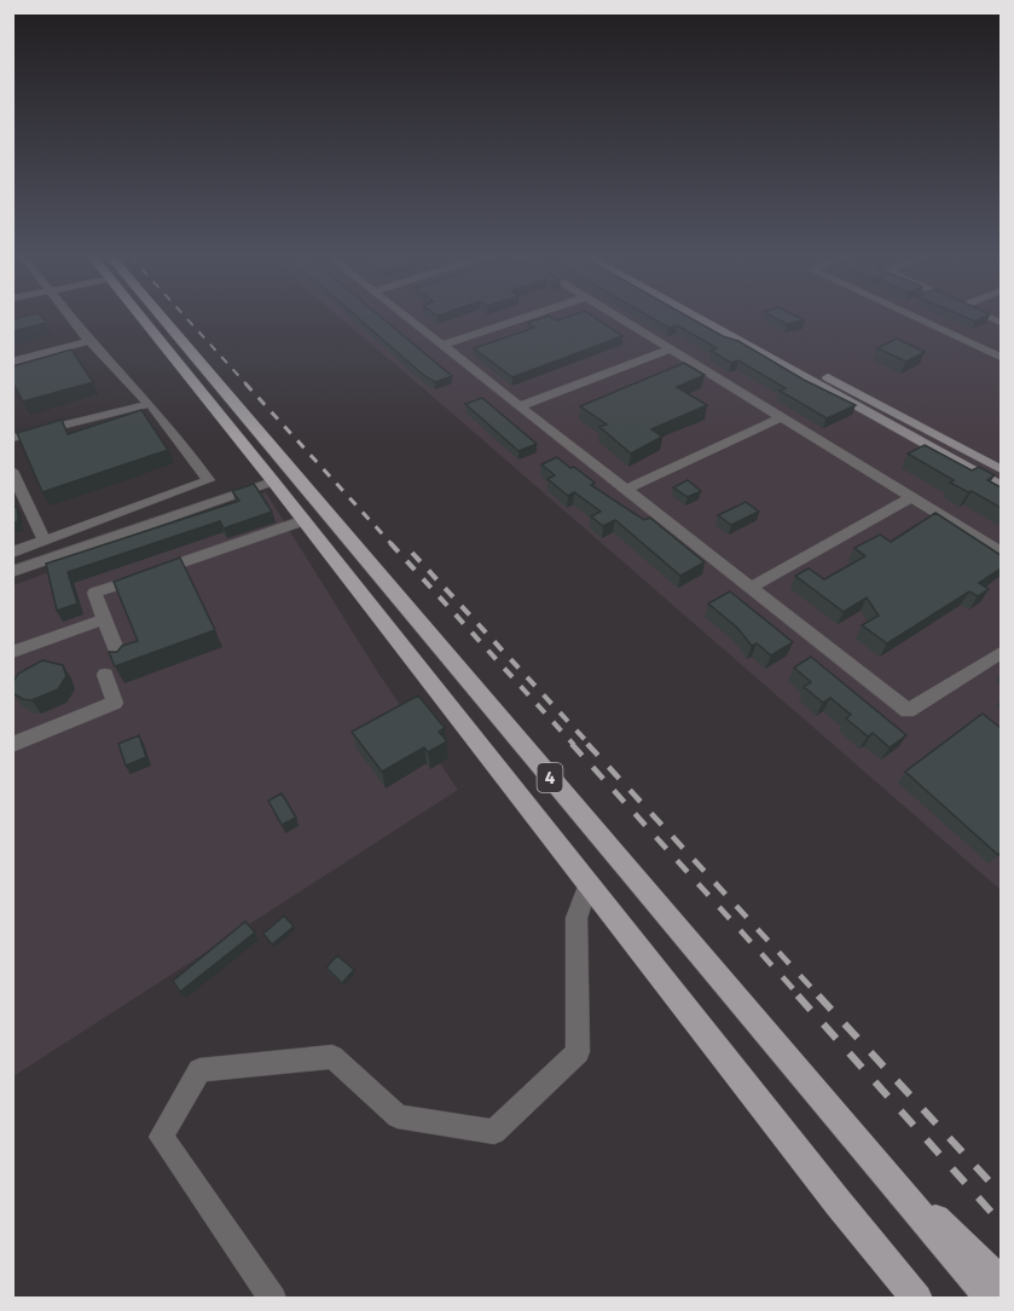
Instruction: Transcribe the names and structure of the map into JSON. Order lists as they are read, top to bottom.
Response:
{
  "streets": {
    "main road": ["4"]
  }
}
